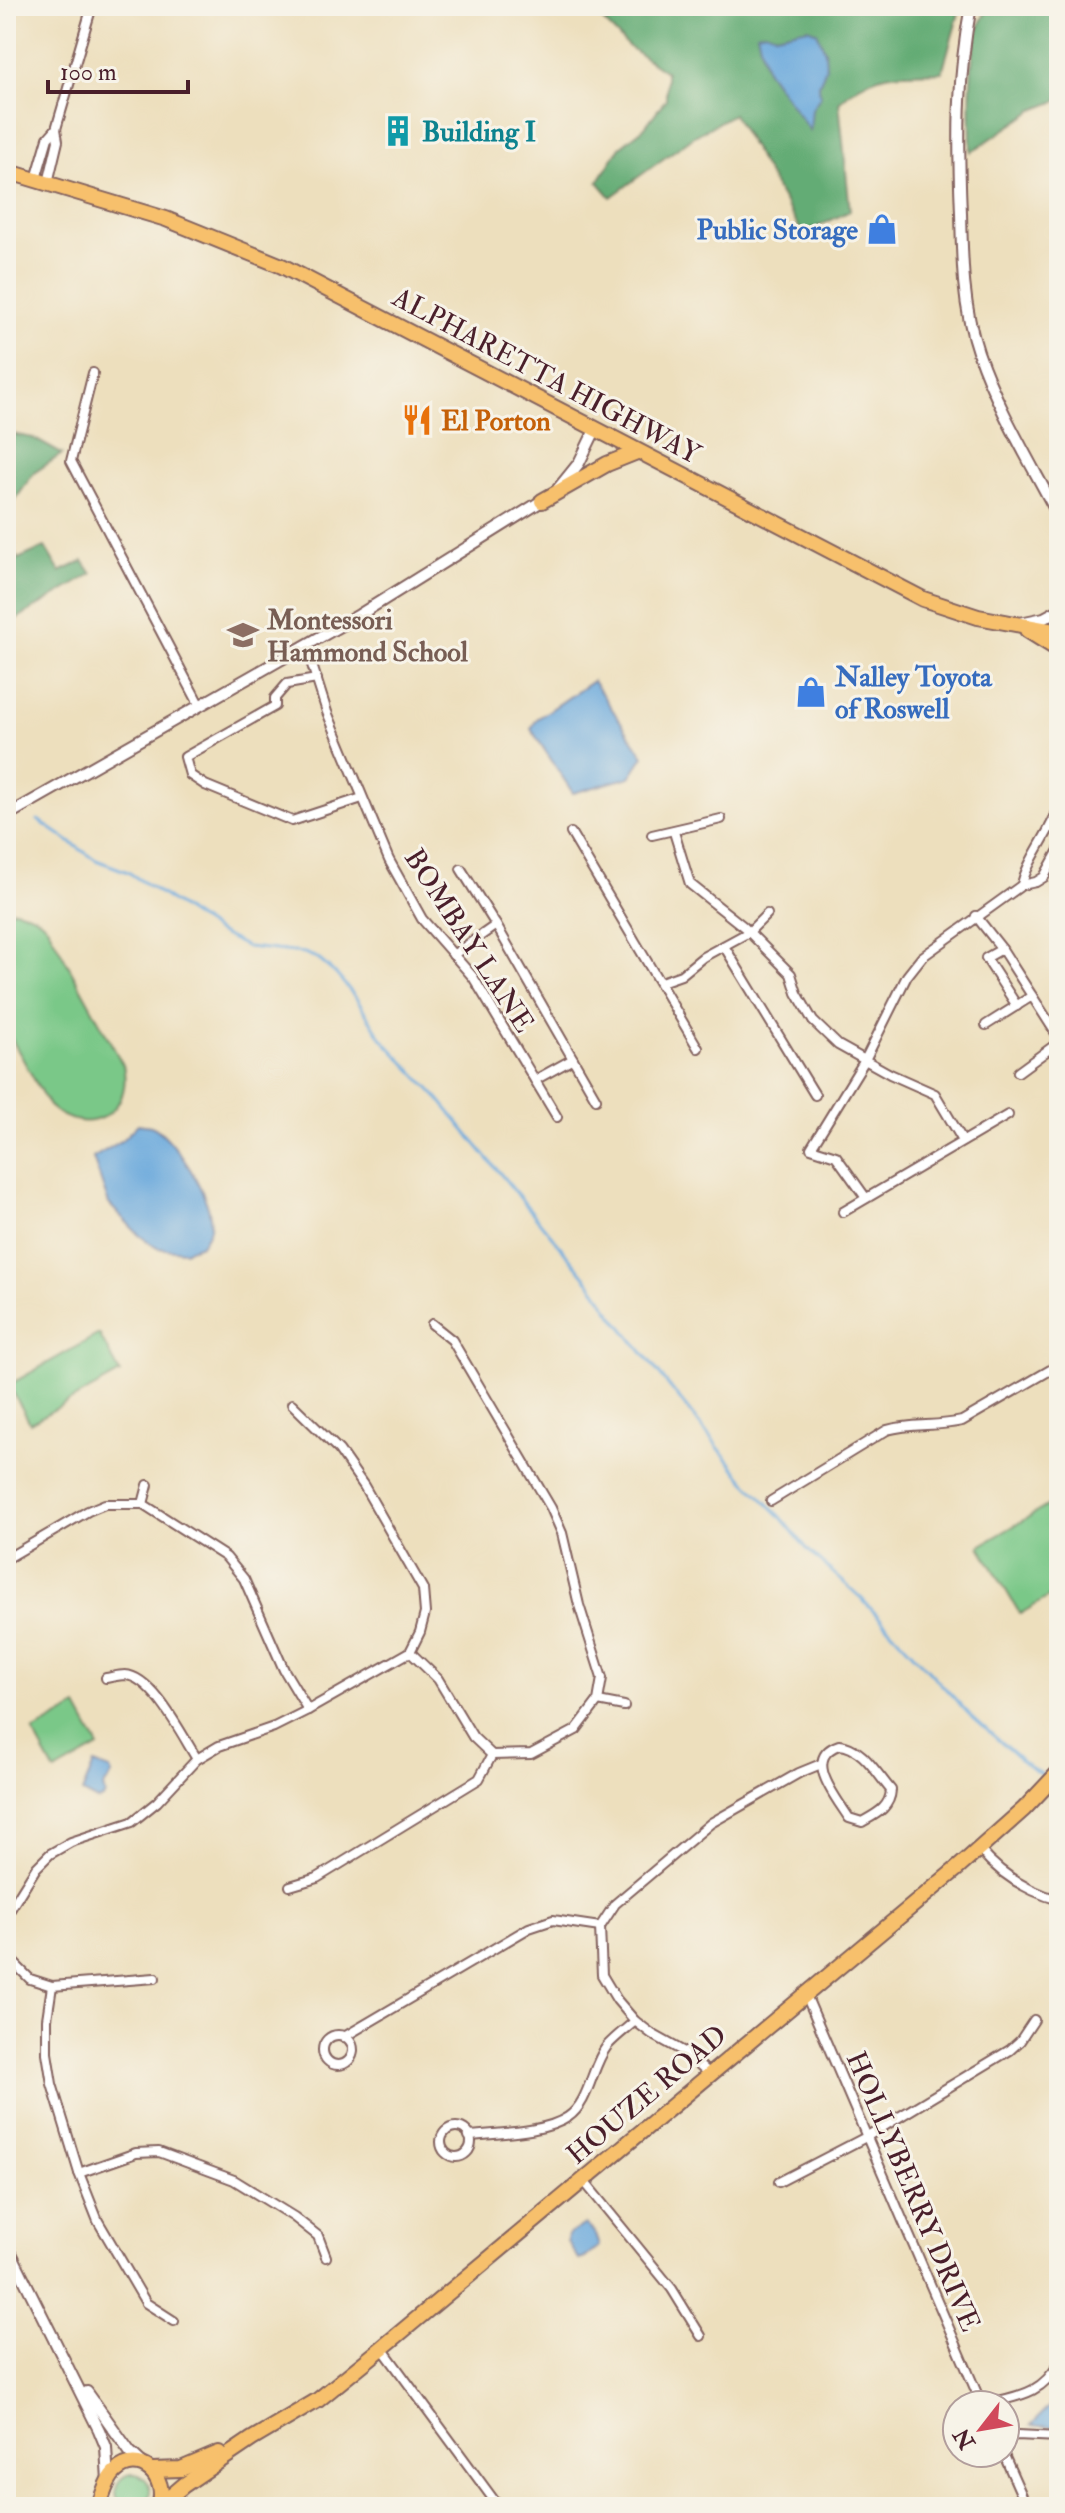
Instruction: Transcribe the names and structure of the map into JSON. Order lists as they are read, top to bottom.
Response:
{
  "streets": {
    "main road": ["ALPHARETTA HIGHWAY", "HOUZE ROAD"],
    "street": ["BOMBAY LANE", "HOLLYBERRY DRIVE"]
  },
  "crossings": [
    ["HOUZE ROAD", "HOLLYBERRY DRIVE"]
  ],
  "places": {
    "building": ["Building I"],
    "shop": ["Public Storage", "Nalley Toyota of Roswell"],
    "restaurant": ["El Porton"],
    "school or university": ["Montessori Hammond School"]
  },
  "scale_bar": "100 m",
  "north": "bottom left"
}
